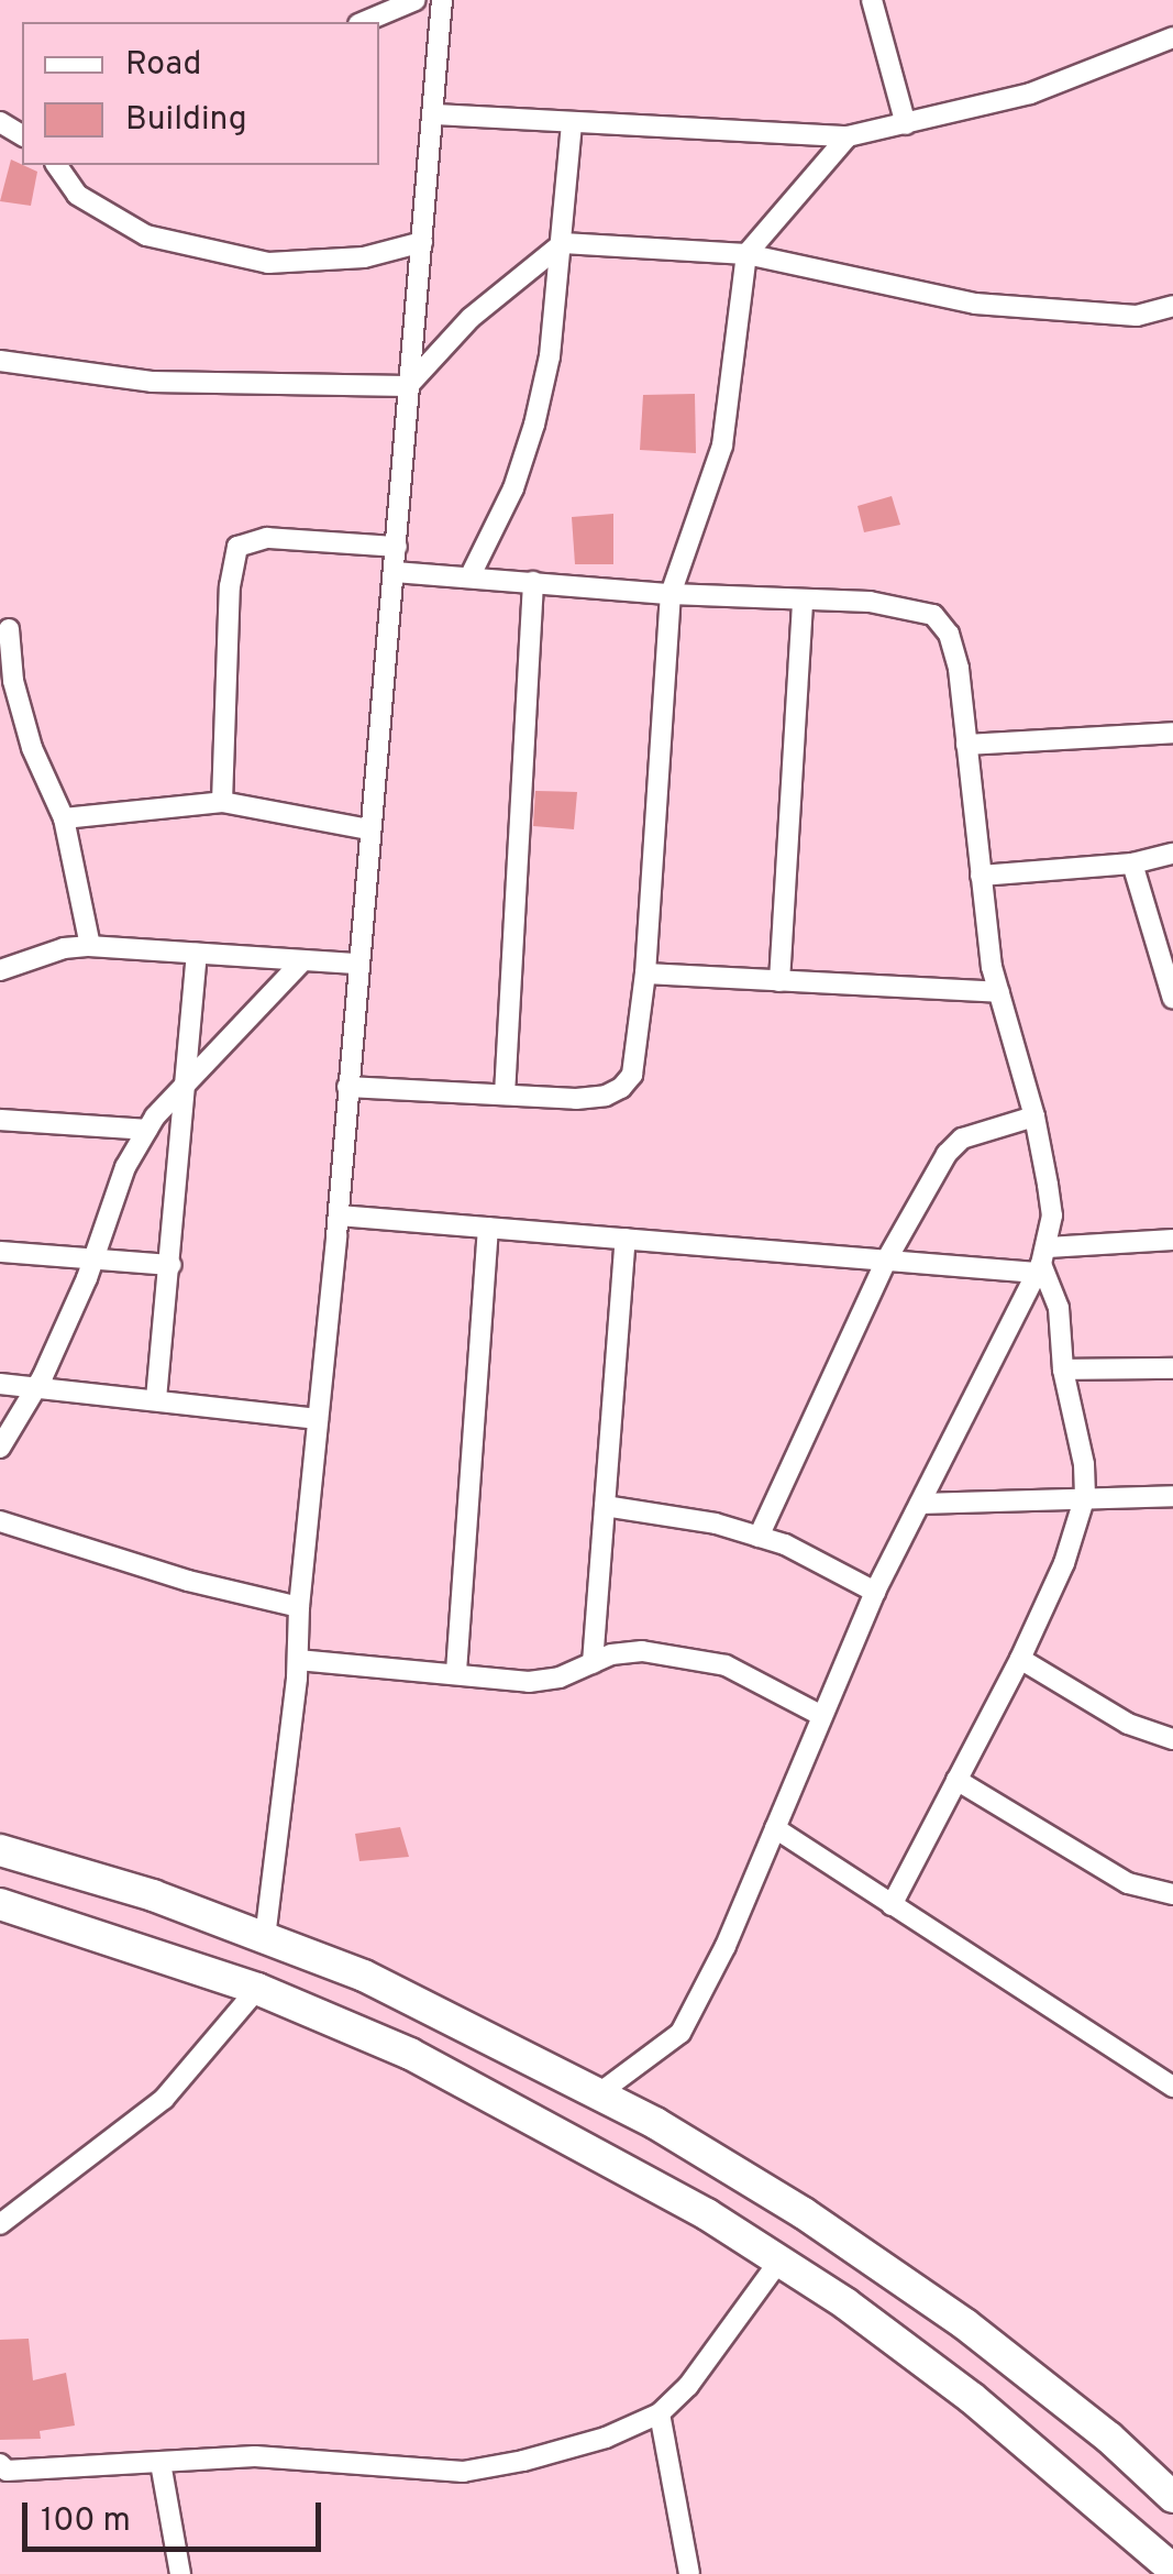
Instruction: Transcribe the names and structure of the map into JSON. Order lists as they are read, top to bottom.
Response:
{
  "legend": ["Road", "Building"],
  "scale_bar": "100 m"
}
